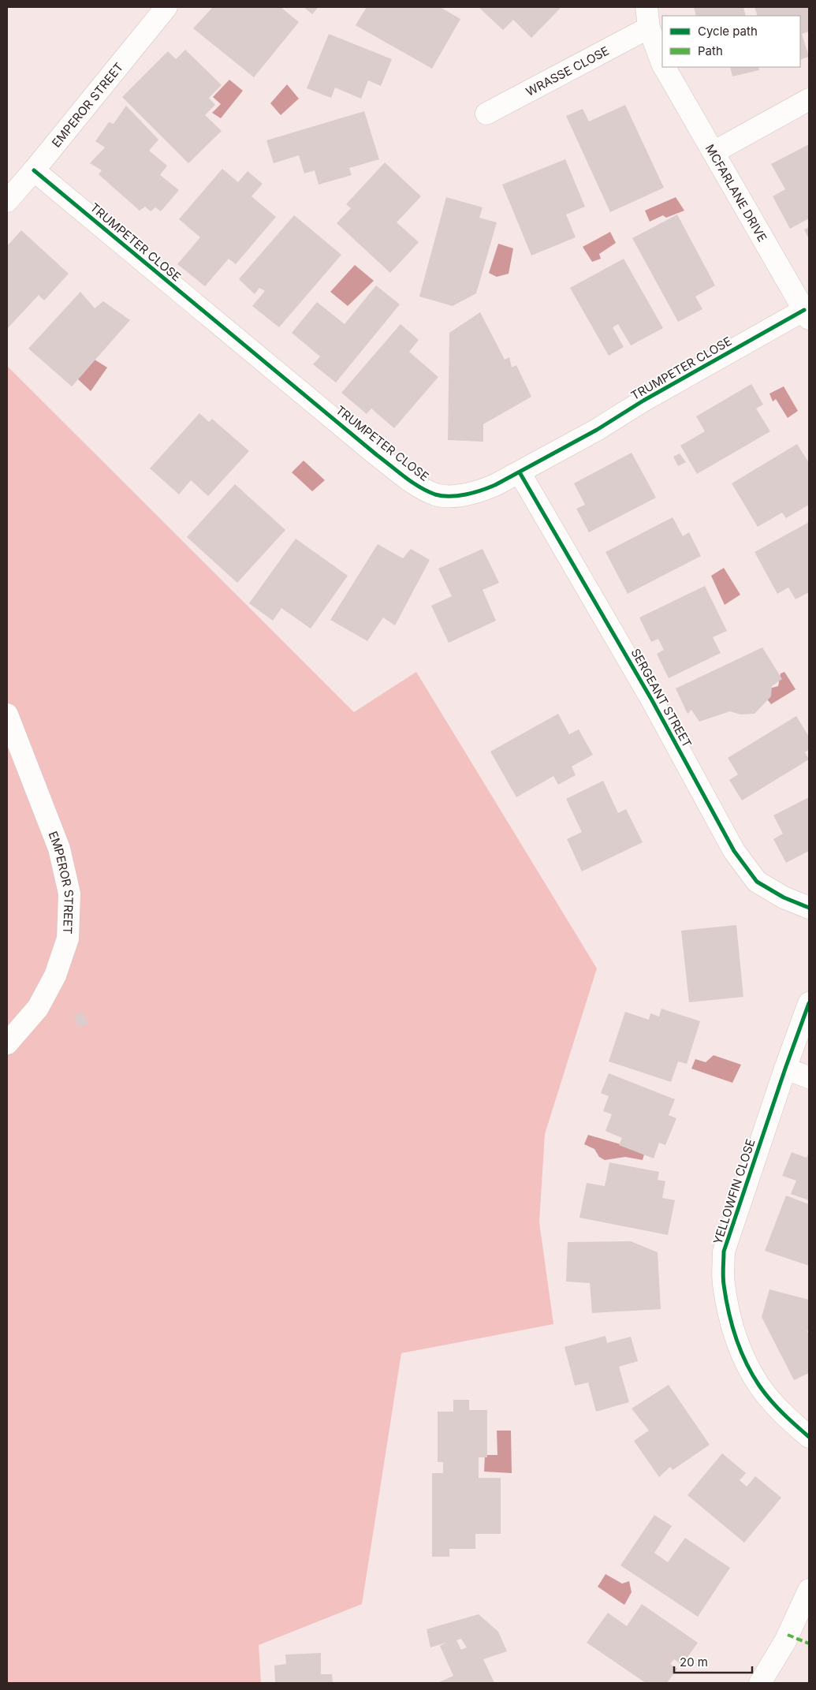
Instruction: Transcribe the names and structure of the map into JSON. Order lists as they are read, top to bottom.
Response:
{
  "streets": {
    "street": [
      "WRASSE CLOSE",
      "EMPEROR STREET",
      "MCFARLANE DRIVE",
      "TRUMPETER CLOSE",
      "SERGEANT STREET",
      "YELLOWFIN CLOSE"
    ]
  },
  "crossings": [
    ["WRASSE CLOSE", "MCFARLANE DRIVE"],
    ["EMPEROR STREET", "TRUMPETER CLOSE"],
    ["MCFARLANE DRIVE", "TRUMPETER CLOSE"],
    ["TRUMPETER CLOSE", "SERGEANT STREET"]
  ],
  "legend": ["Cycle path", "Path"],
  "scale_bar": "20 m"
}
